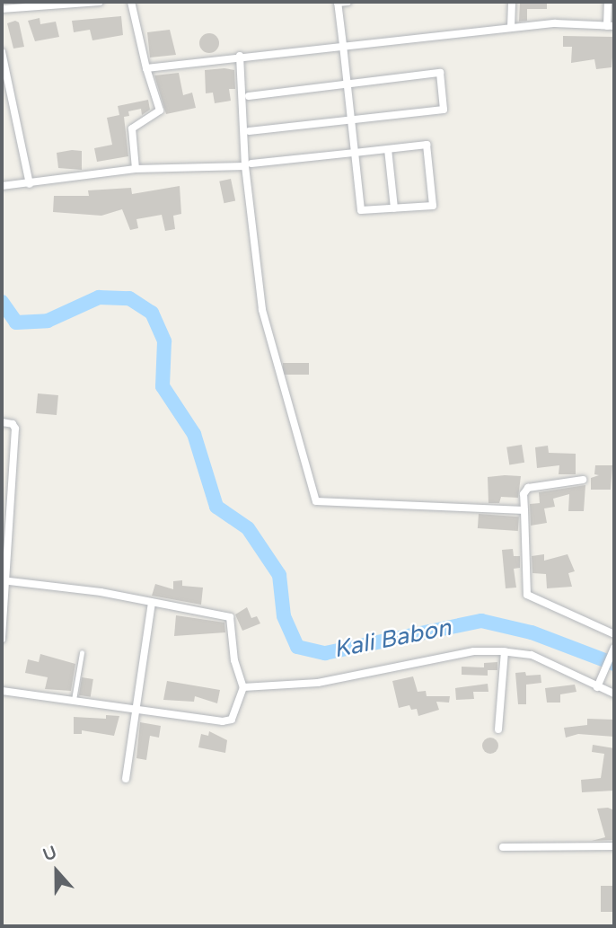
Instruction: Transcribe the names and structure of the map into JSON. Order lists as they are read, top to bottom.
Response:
{
  "water": ["Kali Babon"],
  "north": "top"
}
